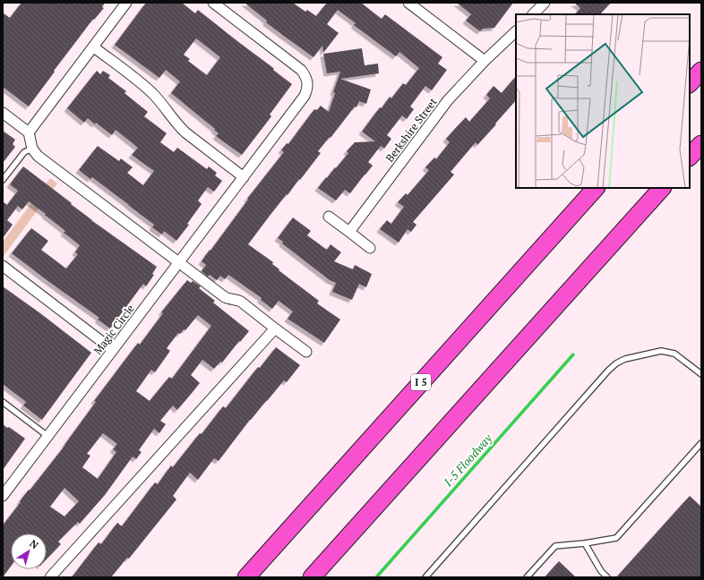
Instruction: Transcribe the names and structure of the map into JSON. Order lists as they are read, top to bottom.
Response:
{
  "streets": {
    "highway": ["I 5"],
    "street": ["Berkshire Street", "Magic Circle"]
  },
  "water": ["I-5 Floodway"],
  "north": "top right"
}
